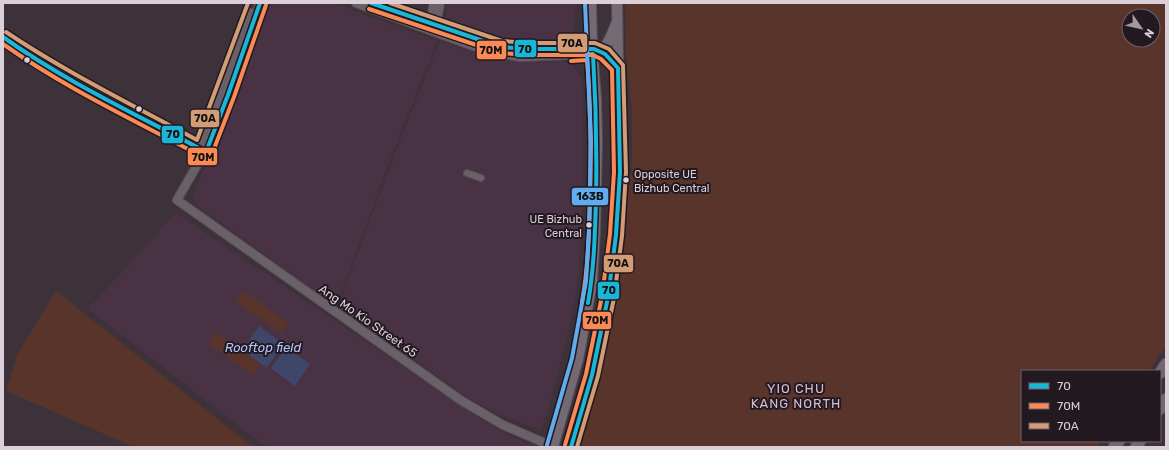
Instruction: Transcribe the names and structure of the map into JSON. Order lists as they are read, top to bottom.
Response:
{
  "streets": {
    "street": ["Ang Mo Kio Street 65"]
  },
  "districts": ["YIO CHU KANG NORTH"],
  "water": ["Rooftop field"],
  "places": ["Opposite UE Bizhub Central", "UE Bizhub Central"],
  "lines": [
    "transit line 70",
    "transit line 70A",
    "transit line 163B",
    "transit line 70M"
  ],
  "legend": ["70", "70M", "70A"],
  "north": "bottom right"
}
